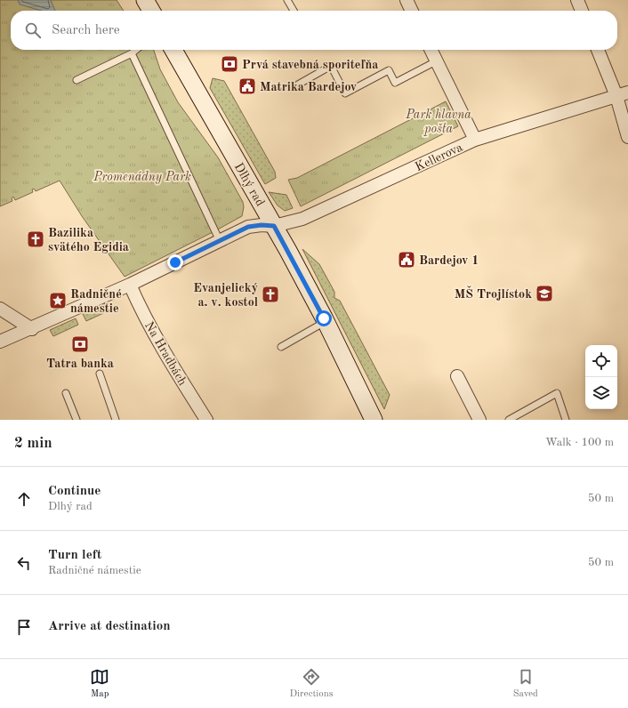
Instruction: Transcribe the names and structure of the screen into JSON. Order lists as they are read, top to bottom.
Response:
{
  "streets": {
    "street": ["Kellerova", "Dlhý rad", "Na Hradbách"]
  },
  "crossings": [
    ["Kellerova", "Dlhý rad"]
  ],
  "parks": ["Park hlavna pošta", "Promenádny Park"],
  "places": {
    "bank": ["Prvá stavebná sporiteľňa", "Tatra banka"],
    "public building": ["Matrika Bardejov", "Bardejov 1"],
    "church": ["Bazilika svätého Egidia", "Evanjelický a. v. kostol"],
    "school or university": ["MŠ Trojlístok"],
    "place": ["Radničné námestie"]
  },
  "page": {
    "search": "Search here",
    "heading": ["2 min", "Walk · 100 m"],
    "list": [
      ["Continue", "Dlhý rad", "50 m"],
      ["Turn left", "Radničné námestie", "50 m"],
      "Arrive at destination"
    ],
    "nav": ["Map", "Directions", "Saved"]
  }
}
